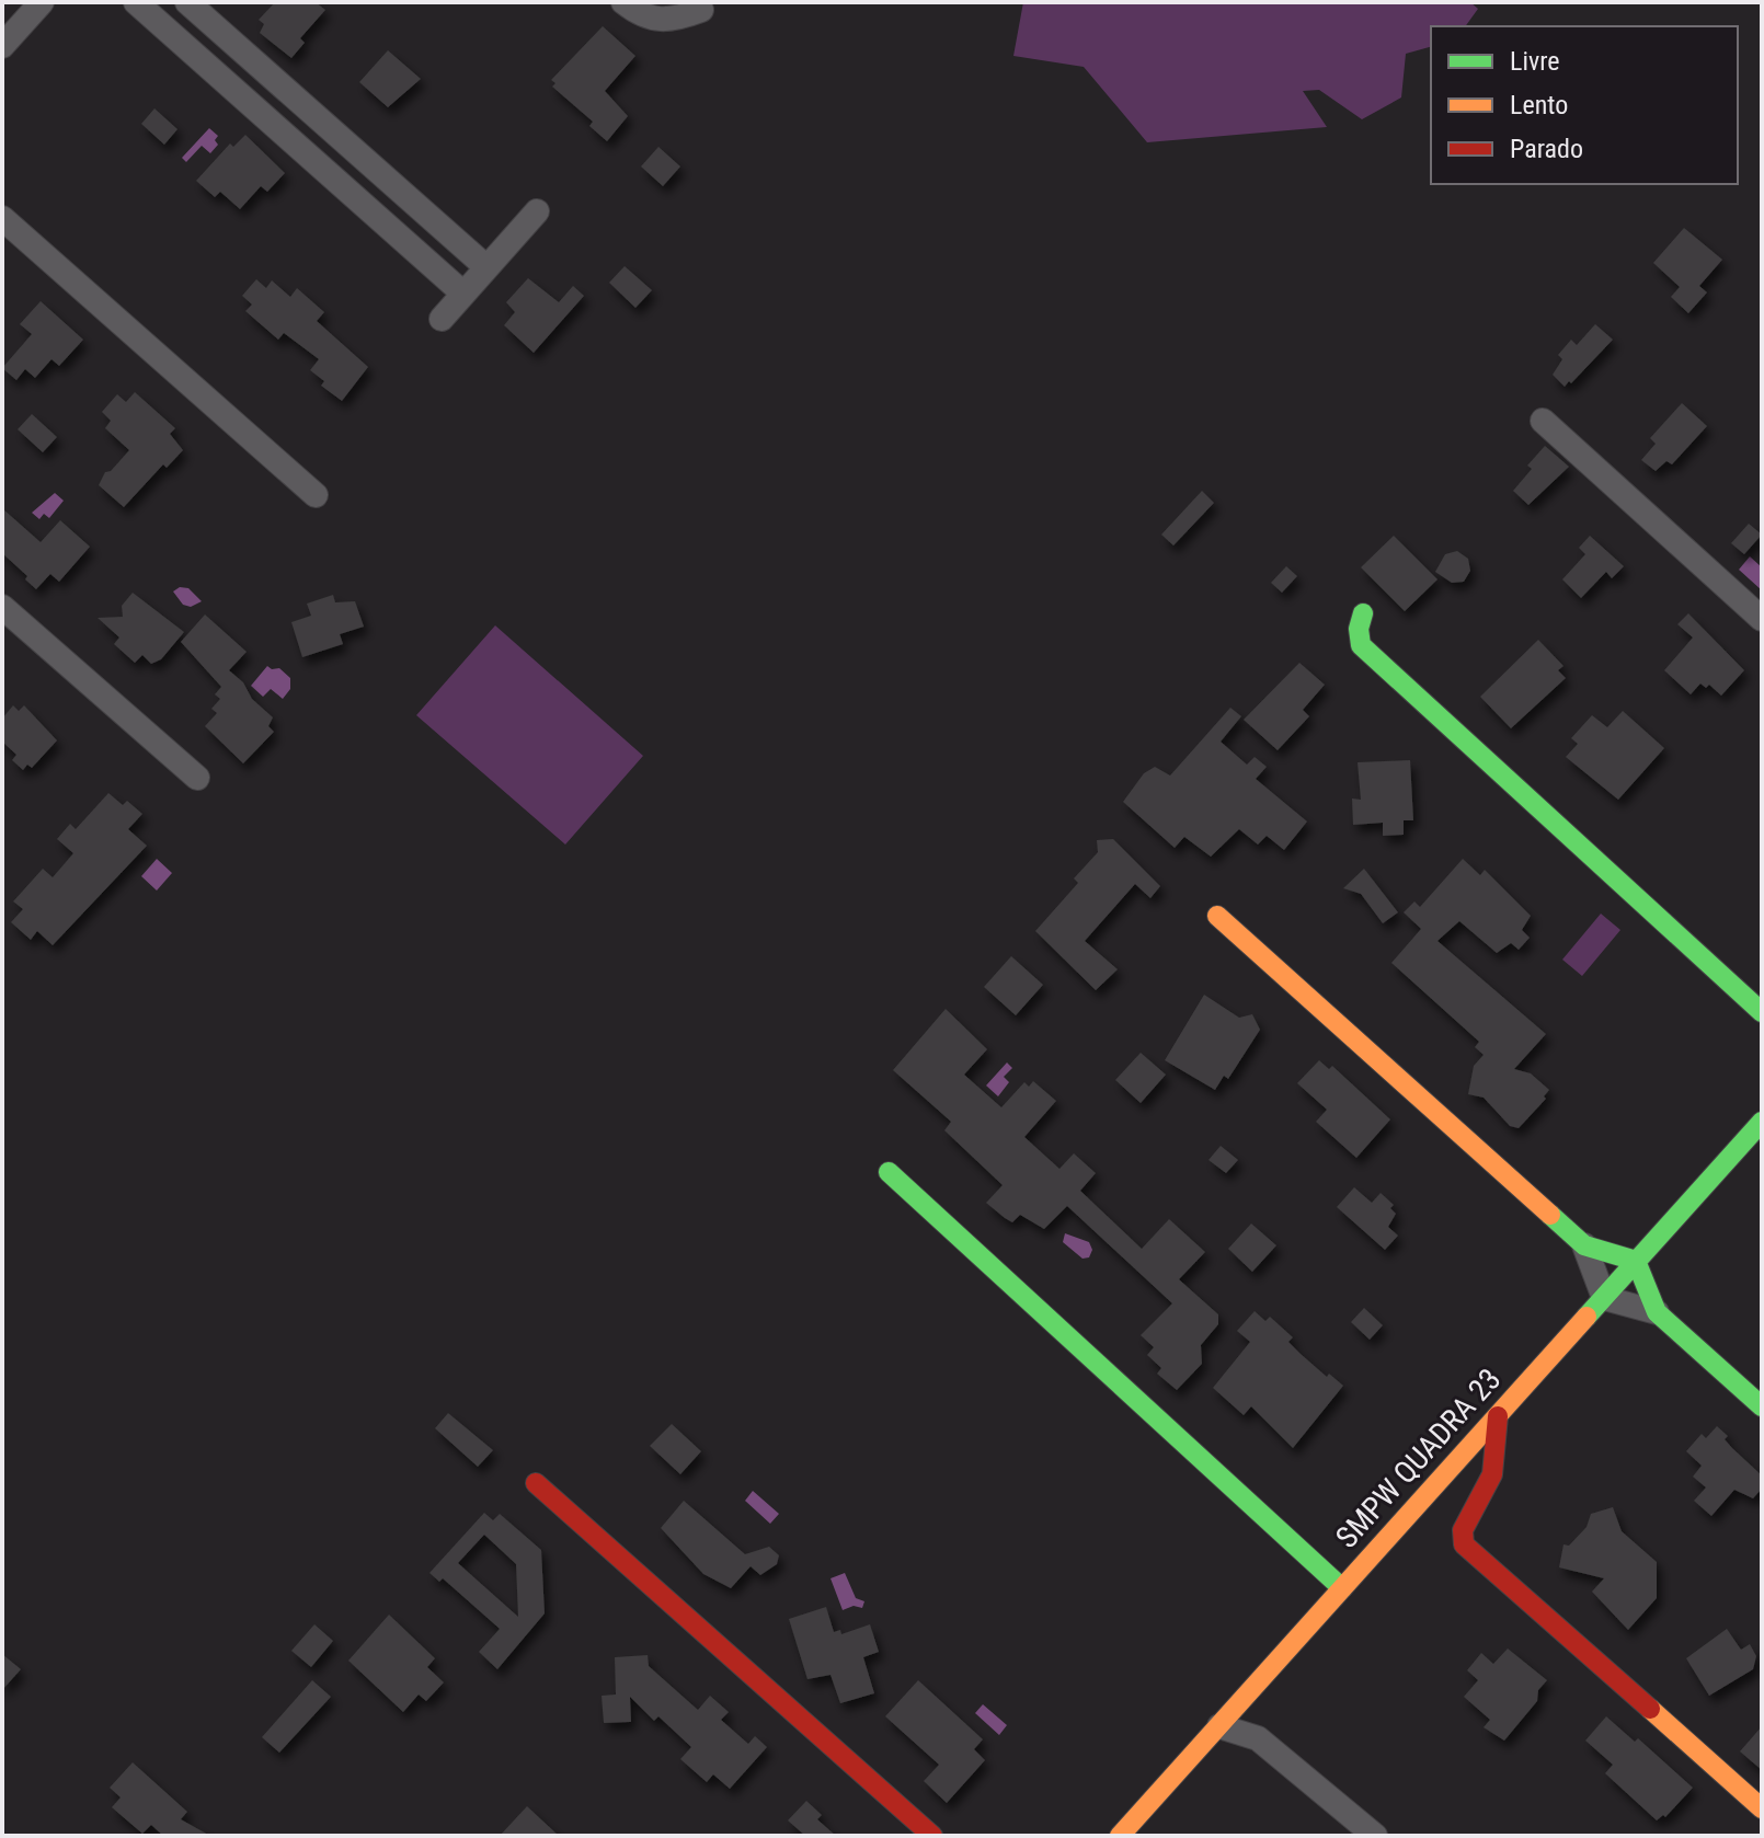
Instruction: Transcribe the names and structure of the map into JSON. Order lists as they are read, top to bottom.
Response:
{
  "streets": {
    "street": ["SMPW QUADRA 23"]
  },
  "legend": ["Livre", "Lento", "Parado"]
}
